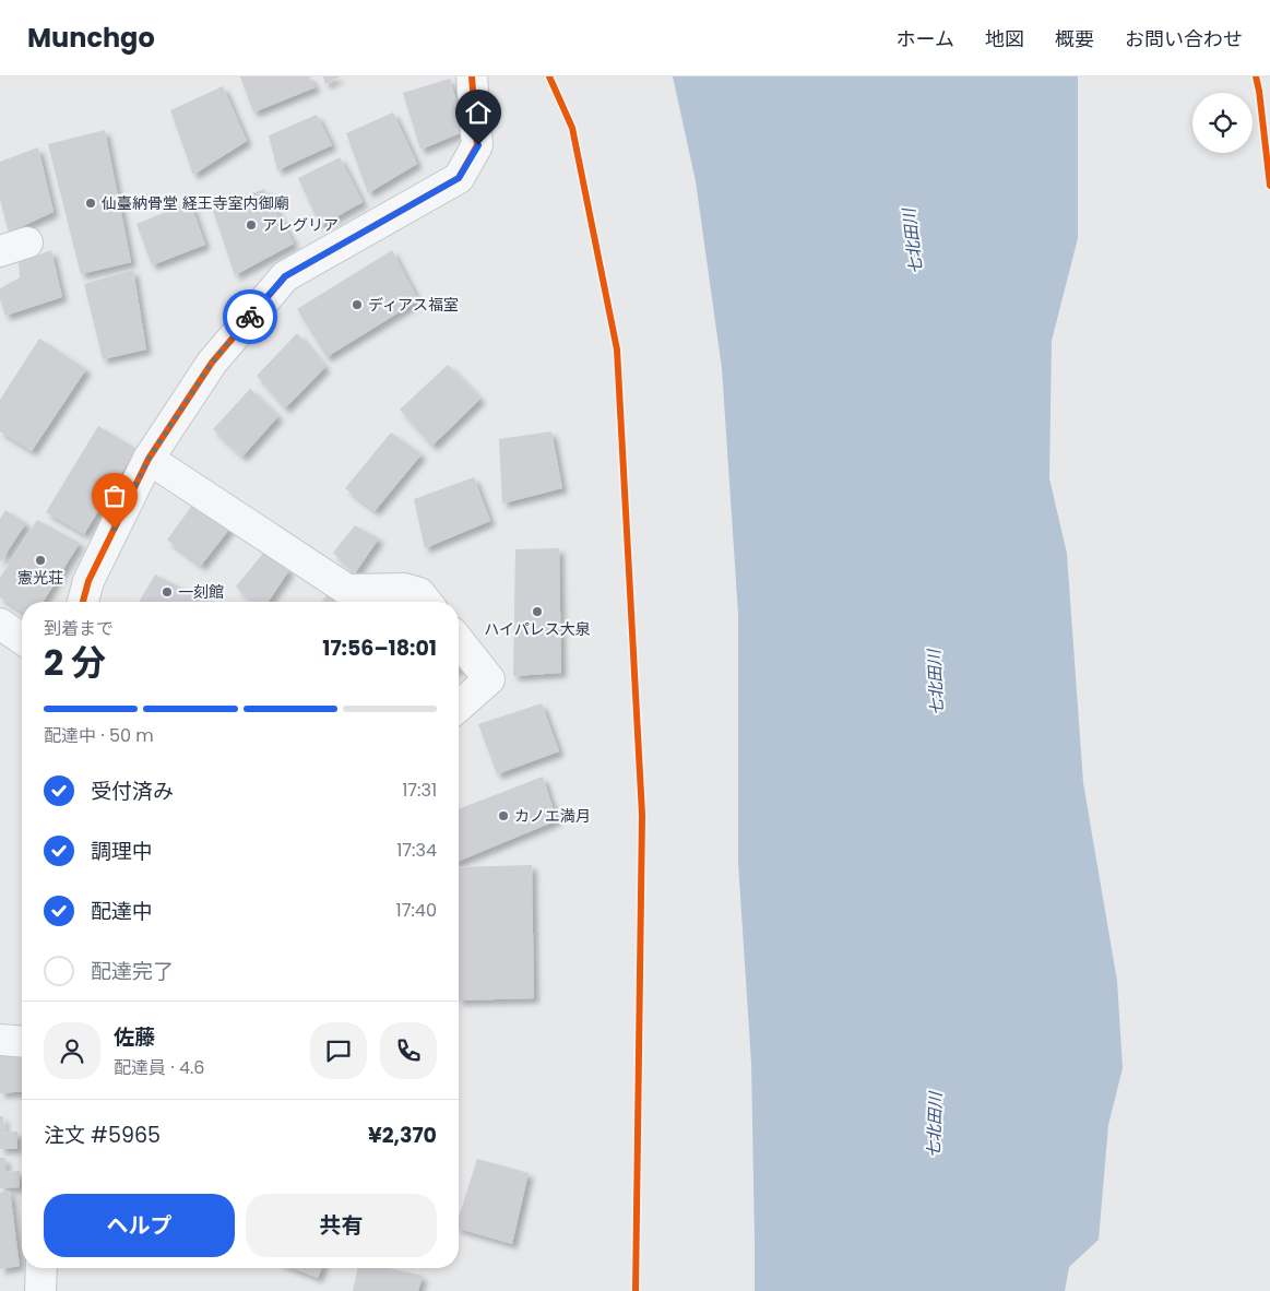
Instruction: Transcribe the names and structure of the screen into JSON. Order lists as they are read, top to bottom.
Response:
{
  "water": ["七北田川"],
  "places": [
    "仙臺納骨堂 経王寺室内御廟",
    "アレグリア",
    "ディアス福室",
    "憲光荘",
    "一刻館",
    "ハイパレス大泉",
    "カノエ満月"
  ],
  "page": {
    "header": "Munchgo",
    "nav": [
      "ホーム",
      "地図",
      "概要",
      "お問い合わせ"
    ],
    "heading": ["2 分", "到着まで", "17:56–18:01"],
    "panel": [
      "佐藤",
      "配達員 · 4.6",
      "注文 #5965",
      "¥2,370"
    ],
    "bar": "配達中 · 50 m",
    "list": [
      ["受付済み", "17:31"],
      ["調理中", "17:34"],
      ["配達中", "17:40"],
      "配達完了"
    ],
    "buttons": ["ヘルプ", "共有"]
  }
}
